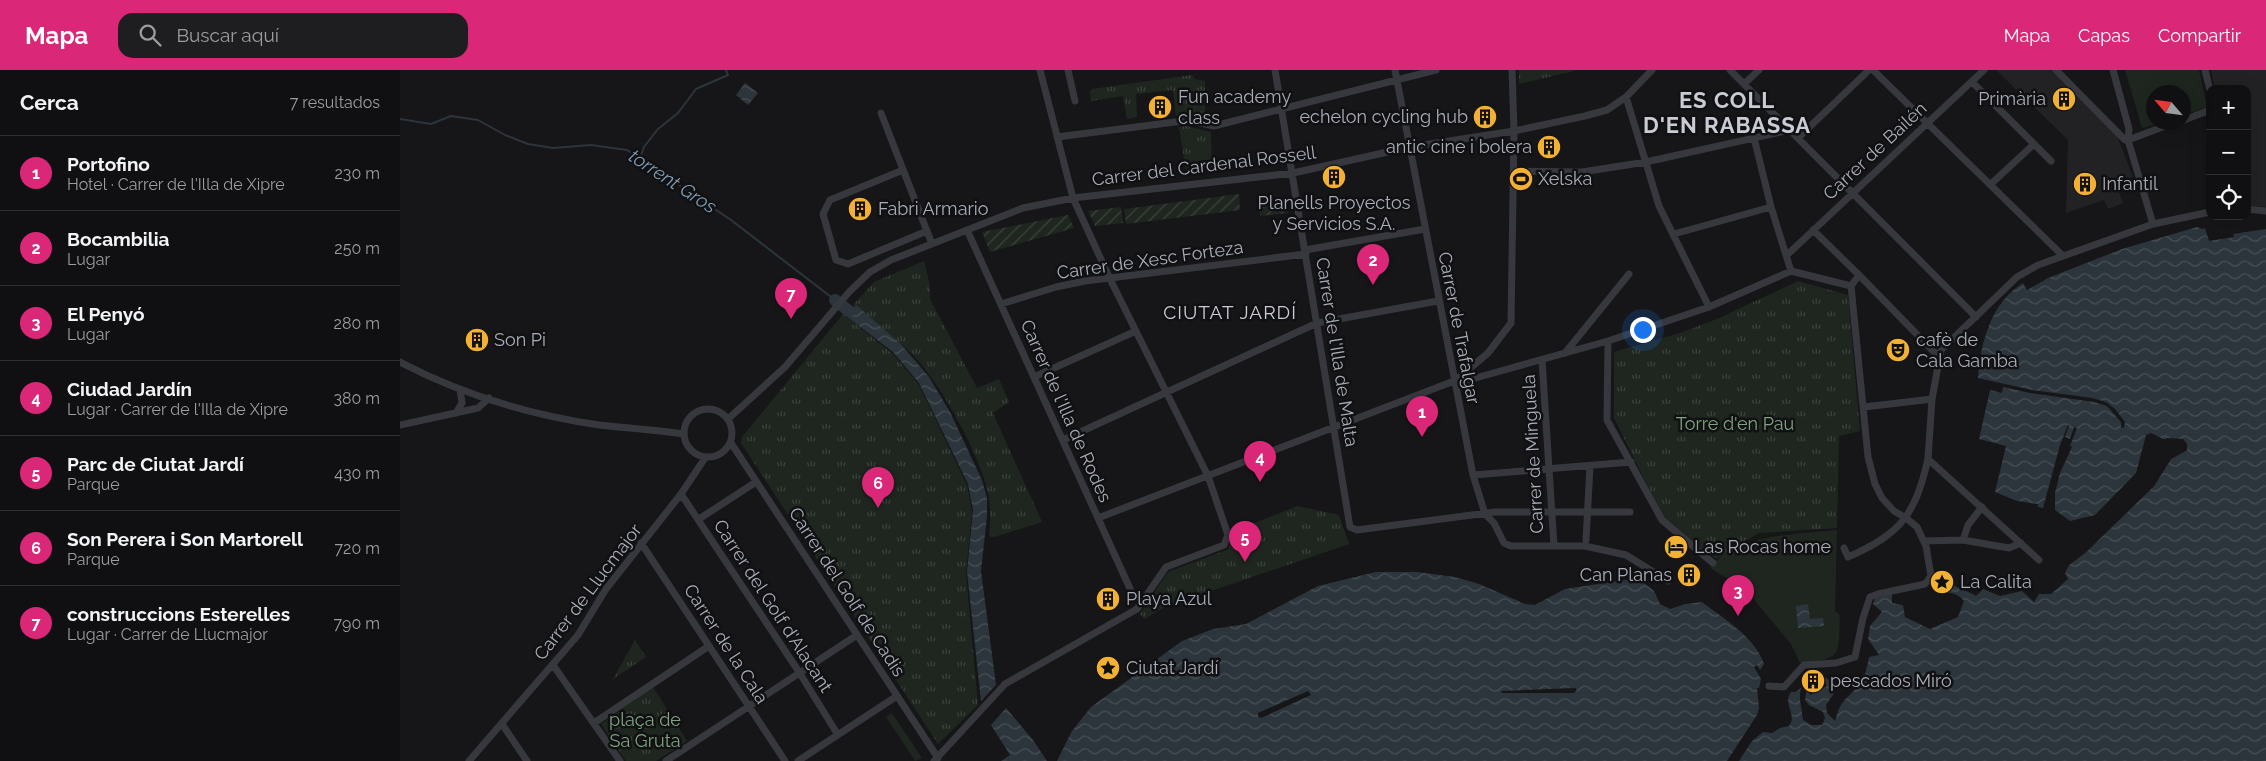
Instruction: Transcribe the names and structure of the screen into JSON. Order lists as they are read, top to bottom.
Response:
{
  "streets": {
    "street": [
      "Carrer de Bailén",
      "Carrer del Cardenal Rossell",
      "Carrer de Xesc Forteza",
      "Carrer de Trafalgar",
      "Carrer de l'Illa de Malta",
      "Carrer de l'Illa de Rodes",
      "Carrer de Minguela",
      "Carrer de Llucmajor",
      "Carrer del Golf de Cadis",
      "Carrer del Golf d'Alacant",
      "Carrer de la Cala"
    ]
  },
  "crossings": [
    ["Carrer del Cardenal Rossell", "Carrer de Trafalgar"],
    ["Carrer del Cardenal Rossell", "Carrer de l'Illa de Malta"],
    ["Carrer del Cardenal Rossell", "Carrer de l'Illa de Rodes"],
    ["Carrer del Cardenal Rossell", "Carrer de Llucmajor"],
    ["Carrer del Cardenal Rossell", "Carrer del Golf de Cadis"],
    ["Carrer de Xesc Forteza", "Carrer de Trafalgar"],
    ["Carrer de Xesc Forteza", "Carrer de l'Illa de Malta"],
    ["Carrer de Xesc Forteza", "Carrer de l'Illa de Rodes"],
    ["Carrer de Trafalgar", "Carrer de l'Illa de Malta"],
    ["Carrer de Trafalgar", "Carrer de Minguela"],
    ["Carrer de Llucmajor", "Carrer del Golf de Cadis"],
    ["Carrer de Llucmajor", "Carrer del Golf d'Alacant"],
    ["Carrer de Llucmajor", "Carrer de la Cala"]
  ],
  "districts": ["ES COLL D'EN RABASSA", "CIUTAT JARDÍ"],
  "water": ["torrent Gros"],
  "parks": ["Torre d'en Pau", "plaça de Sa Gruta"],
  "places": {
    "building": [
      "Primària",
      "Fun academy class",
      "echelon cycling hub",
      "antic cine i bolera",
      "Planells Proyectos y Servicios S.A.",
      "Infantil",
      "Fabri Armario",
      "Son Pi",
      "Can Planas",
      "Playa Azul",
      "pescados Miró"
    ],
    "sports": ["Xelska"],
    "theatre": ["cafè de Cala Gamba"],
    "hotel": ["Las Rocas home"],
    "place": ["La Calita", "Ciutat Jardí"]
  },
  "north": "top left",
  "page": {
    "header": "Mapa",
    "search": "Buscar aquí",
    "nav": ["Mapa", "Capas", "Compartir"],
    "heading": ["Cerca", "7 resultados"],
    "map_buttons": ["+", "−"],
    "list": [
      {
        "mark": "1",
        "name": "Portofino",
        "note": "Hotel · Carrer de l'Illa de Xipre",
        "value": "230 m"
      },
      {
        "mark": "2",
        "name": "Bocambilia",
        "note": "Lugar",
        "value": "250 m"
      },
      {
        "mark": "3",
        "name": "El Penyó",
        "note": "Lugar",
        "value": "280 m"
      },
      {
        "mark": "4",
        "name": "Ciudad Jardín",
        "note": "Lugar · Carrer de l'Illa de Xipre",
        "value": "380 m"
      },
      {
        "mark": "5",
        "name": "Parc de Ciutat Jardí",
        "note": "Parque",
        "value": "430 m"
      },
      {
        "mark": "6",
        "name": "Son Perera i Son Martorell",
        "note": "Parque",
        "value": "720 m"
      },
      {
        "mark": "7",
        "name": "construccions Esterelles",
        "note": "Lugar · Carrer de Llucmajor",
        "value": "790 m"
      }
    ],
    "pins": [
      "2",
      "7",
      "1",
      "4",
      "6",
      "5",
      "3"
    ]
  }
}
